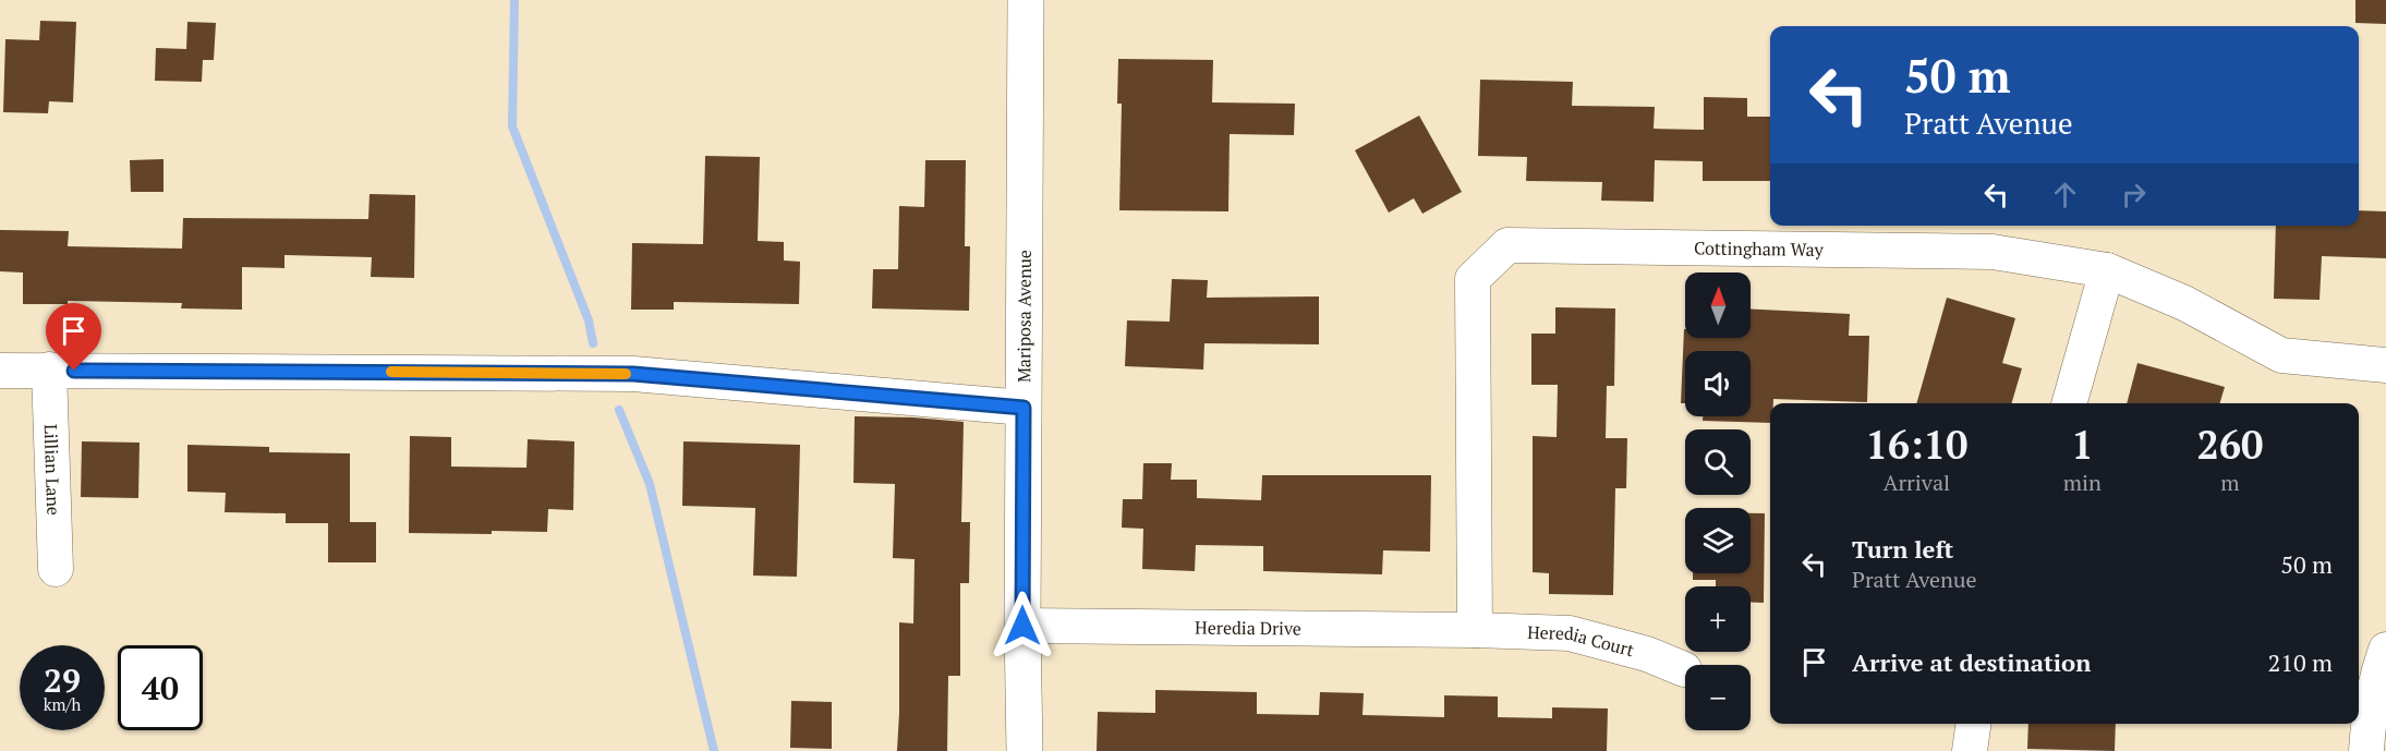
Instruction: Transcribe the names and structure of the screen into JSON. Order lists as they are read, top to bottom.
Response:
{
  "streets": {
    "street": [
      "Cottingham Way",
      "Mariposa Avenue",
      "Lillian Lane",
      "Heredia Drive",
      "Heredia Court"
    ]
  },
  "crossings": [
    ["Cottingham Way", "Heredia Drive"],
    ["Cottingham Way", "Heredia Court"],
    ["Mariposa Avenue", "Heredia Drive"],
    ["Heredia Drive", "Heredia Court"]
  ],
  "north": "top",
  "page": {
    "turn": ["50 m", "Pratt Avenue"],
    "map_buttons": ["+", "−"],
    "eta": [
      "16:10",
      "Arrival",
      "1",
      "min",
      "260",
      "m"
    ],
    "list": [
      {
        "name": "Turn left",
        "note": "Pratt Avenue",
        "value": "50 m"
      },
      {
        "name": "Arrive at destination",
        "value": "210 m"
      }
    ],
    "speed": "29 km/h",
    "limit": "40"
  }
}
